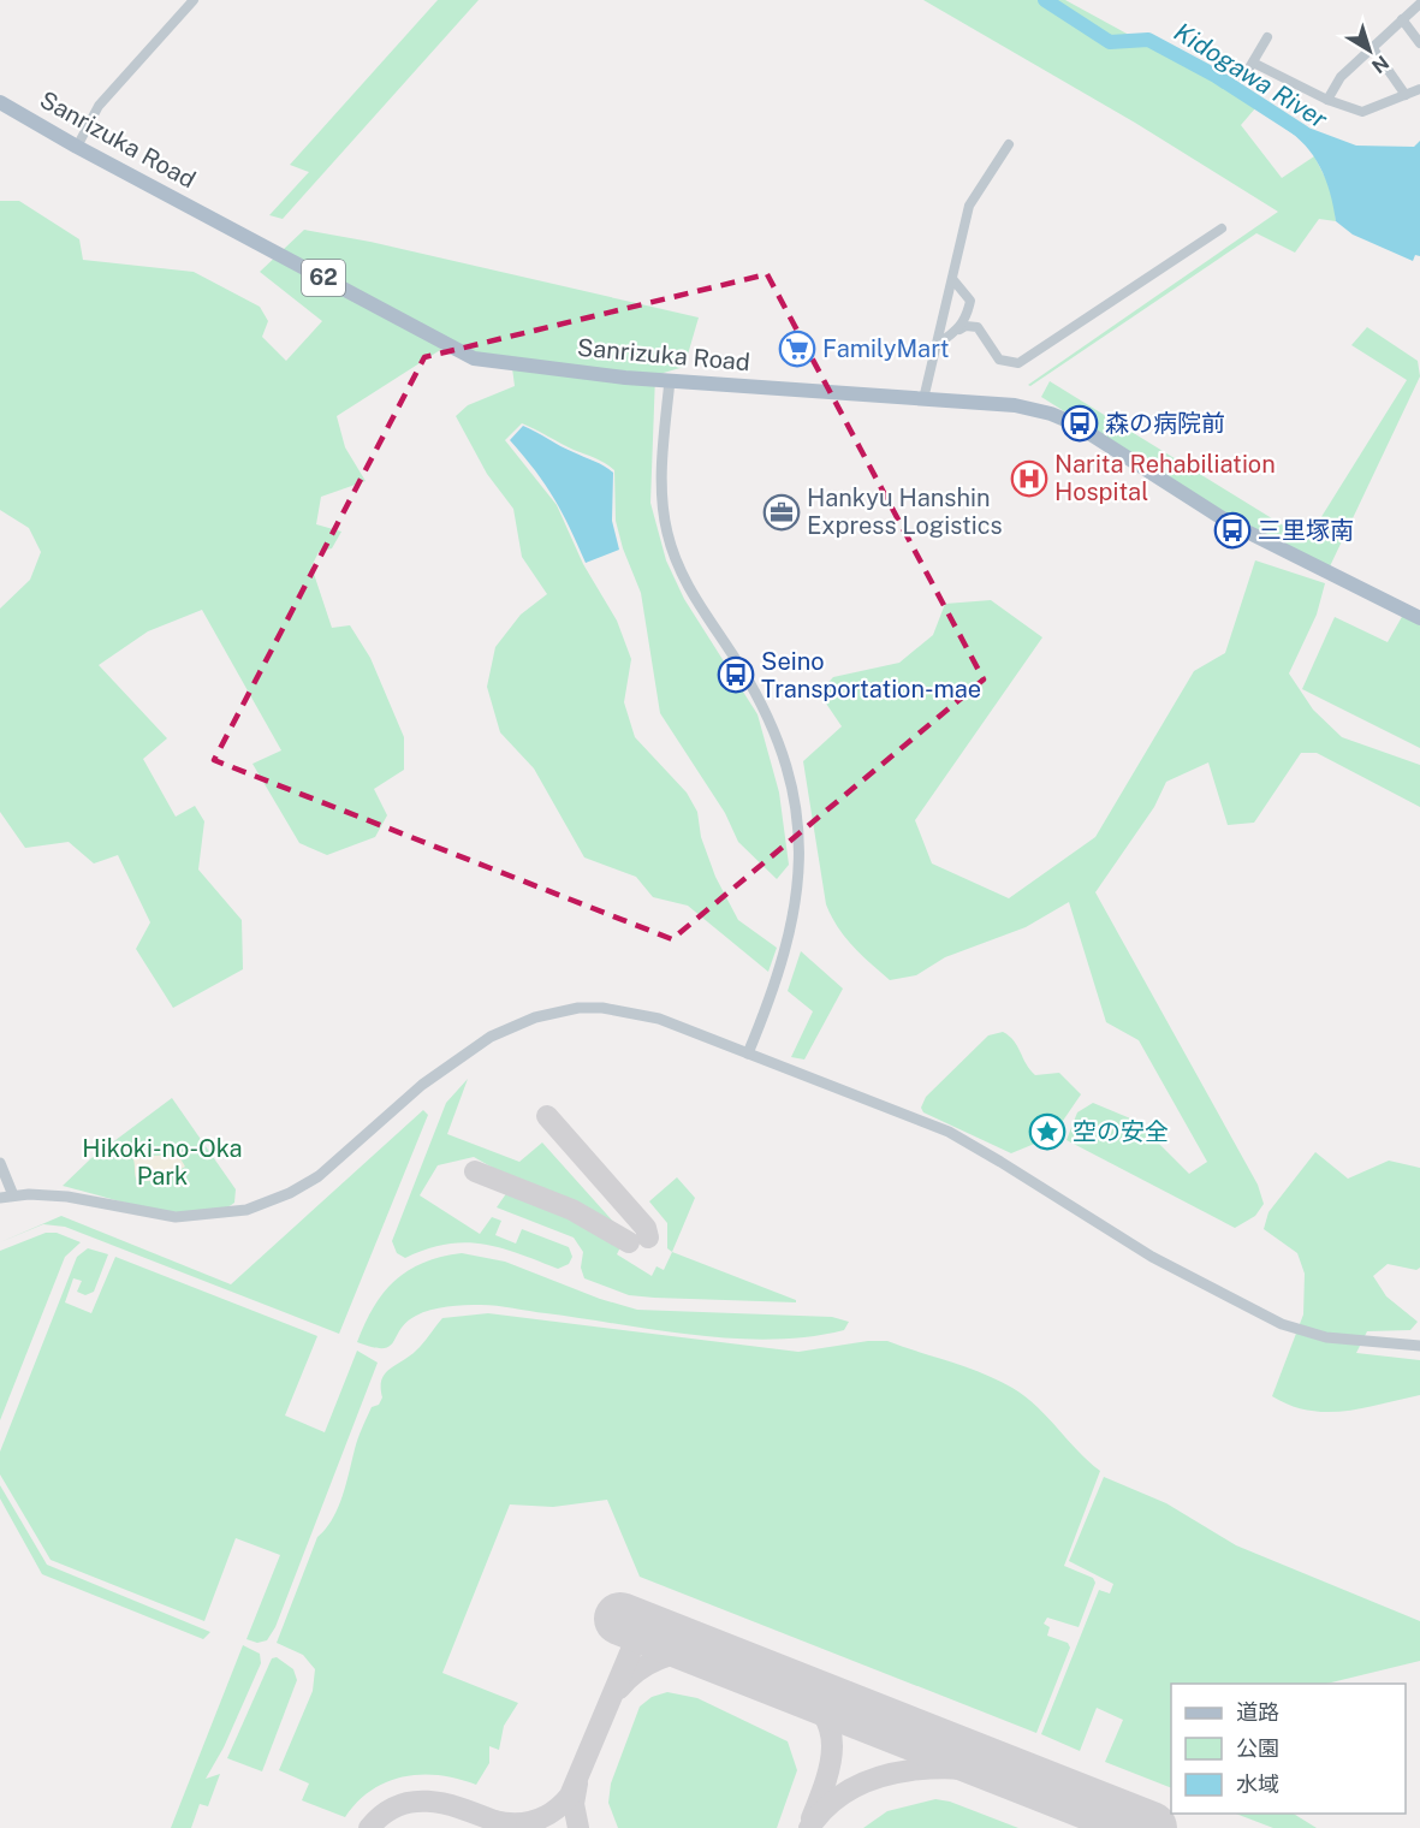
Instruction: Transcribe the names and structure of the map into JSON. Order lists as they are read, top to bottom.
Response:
{
  "streets": {
    "main road": ["Sanrizuka Road", "62"]
  },
  "water": ["Kidogawa River"],
  "parks": ["Hikoki-no-Oka Park"],
  "places": {
    "supermarket": ["FamilyMart"],
    "bus stop": ["森の病院前", "三里塚南", "Seino Transportation-mae"],
    "hospital": ["Narita Rehabiliation Hospital"],
    "office": ["Hankyu Hanshin Express Logistics"],
    "place": ["空の安全"]
  },
  "legend": ["道路", "公園", "水域"],
  "north": "bottom right"
}
